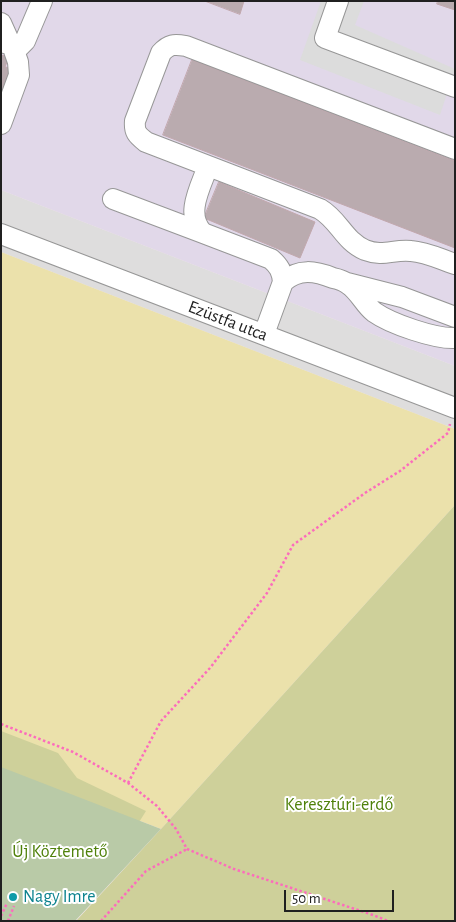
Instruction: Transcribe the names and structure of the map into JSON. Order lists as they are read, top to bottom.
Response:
{
  "streets": {
    "street": ["Ezüstfa utca"]
  },
  "parks": ["Keresztúri-erdő", "Új Köztemető"],
  "places": ["Nagy Imre"],
  "scale_bar": "50 m"
}
